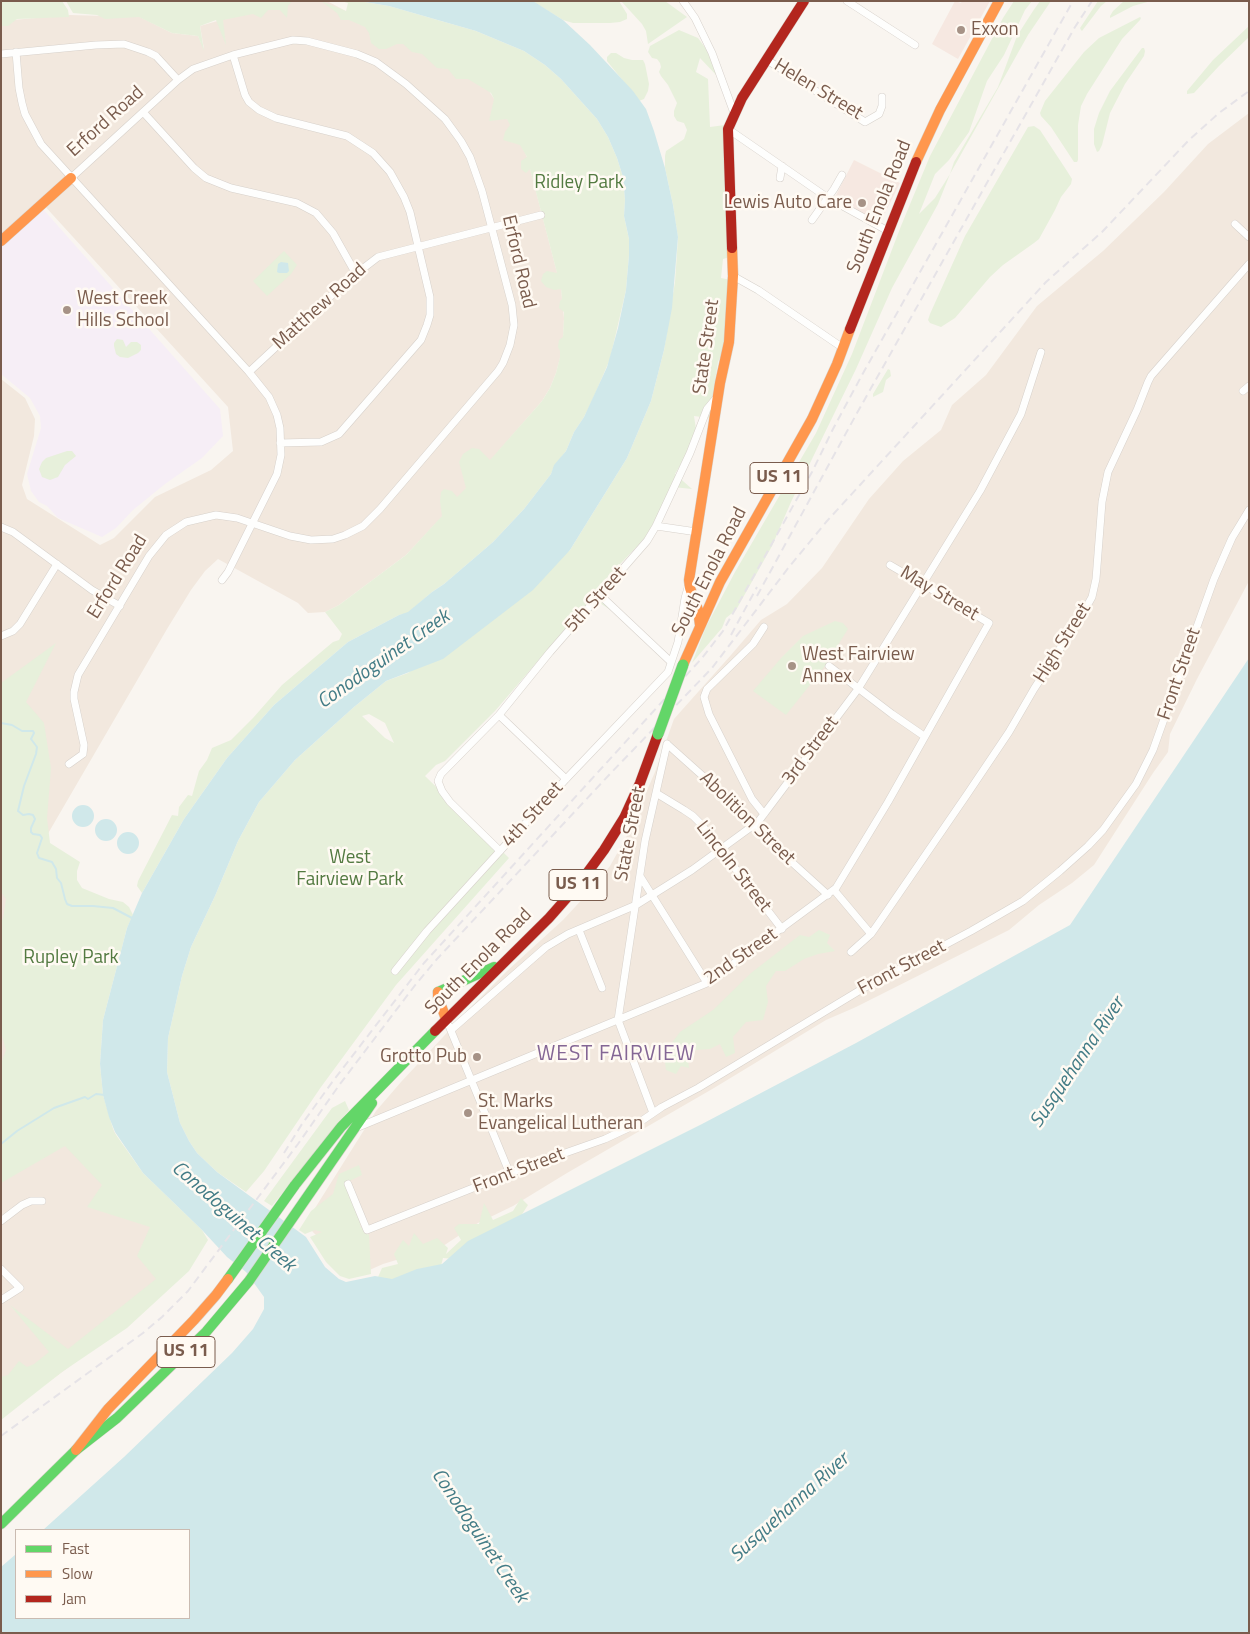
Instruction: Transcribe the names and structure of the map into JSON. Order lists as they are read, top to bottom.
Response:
{
  "streets": {
    "main road": [
      "Erford Road",
      "South Enola Road",
      "State Street",
      "US 11"
    ],
    "street": [
      "Helen Street",
      "Matthew Road",
      "May Street",
      "5th Street",
      "High Street",
      "Front Street",
      "3rd Street",
      "4th Street",
      "Abolition Street",
      "Lincoln Street",
      "2nd Street"
    ]
  },
  "crossings": [
    ["Helen Street", "State Street"],
    ["Erford Road", "Matthew Road"],
    ["South Enola Road", "State Street"],
    ["South Enola Road", "US 11"],
    ["South Enola Road", "2nd Street"],
    ["State Street", "5th Street"],
    ["State Street", "3rd Street"],
    ["State Street", "4th Street"],
    ["State Street", "Abolition Street"],
    ["State Street", "Lincoln Street"],
    ["State Street", "2nd Street"],
    ["May Street", "3rd Street"],
    ["May Street", "2nd Street"],
    ["5th Street", "4th Street"],
    ["3rd Street", "Abolition Street"],
    ["3rd Street", "Lincoln Street"],
    ["Abolition Street", "2nd Street"],
    ["Lincoln Street", "2nd Street"]
  ],
  "districts": ["WEST FAIRVIEW"],
  "water": ["Conodoguinet Creek", "Susquehanna River"],
  "parks": ["Ridley Park", "West Fairview Park", "Rupley Park"],
  "places": [
    "Exxon",
    "Lewis Auto Care",
    "West Creek Hills School",
    "West Fairview Annex",
    "Grotto Pub",
    "St. Marks Evangelical Lutheran"
  ],
  "legend": ["Fast", "Slow", "Jam"]
}
